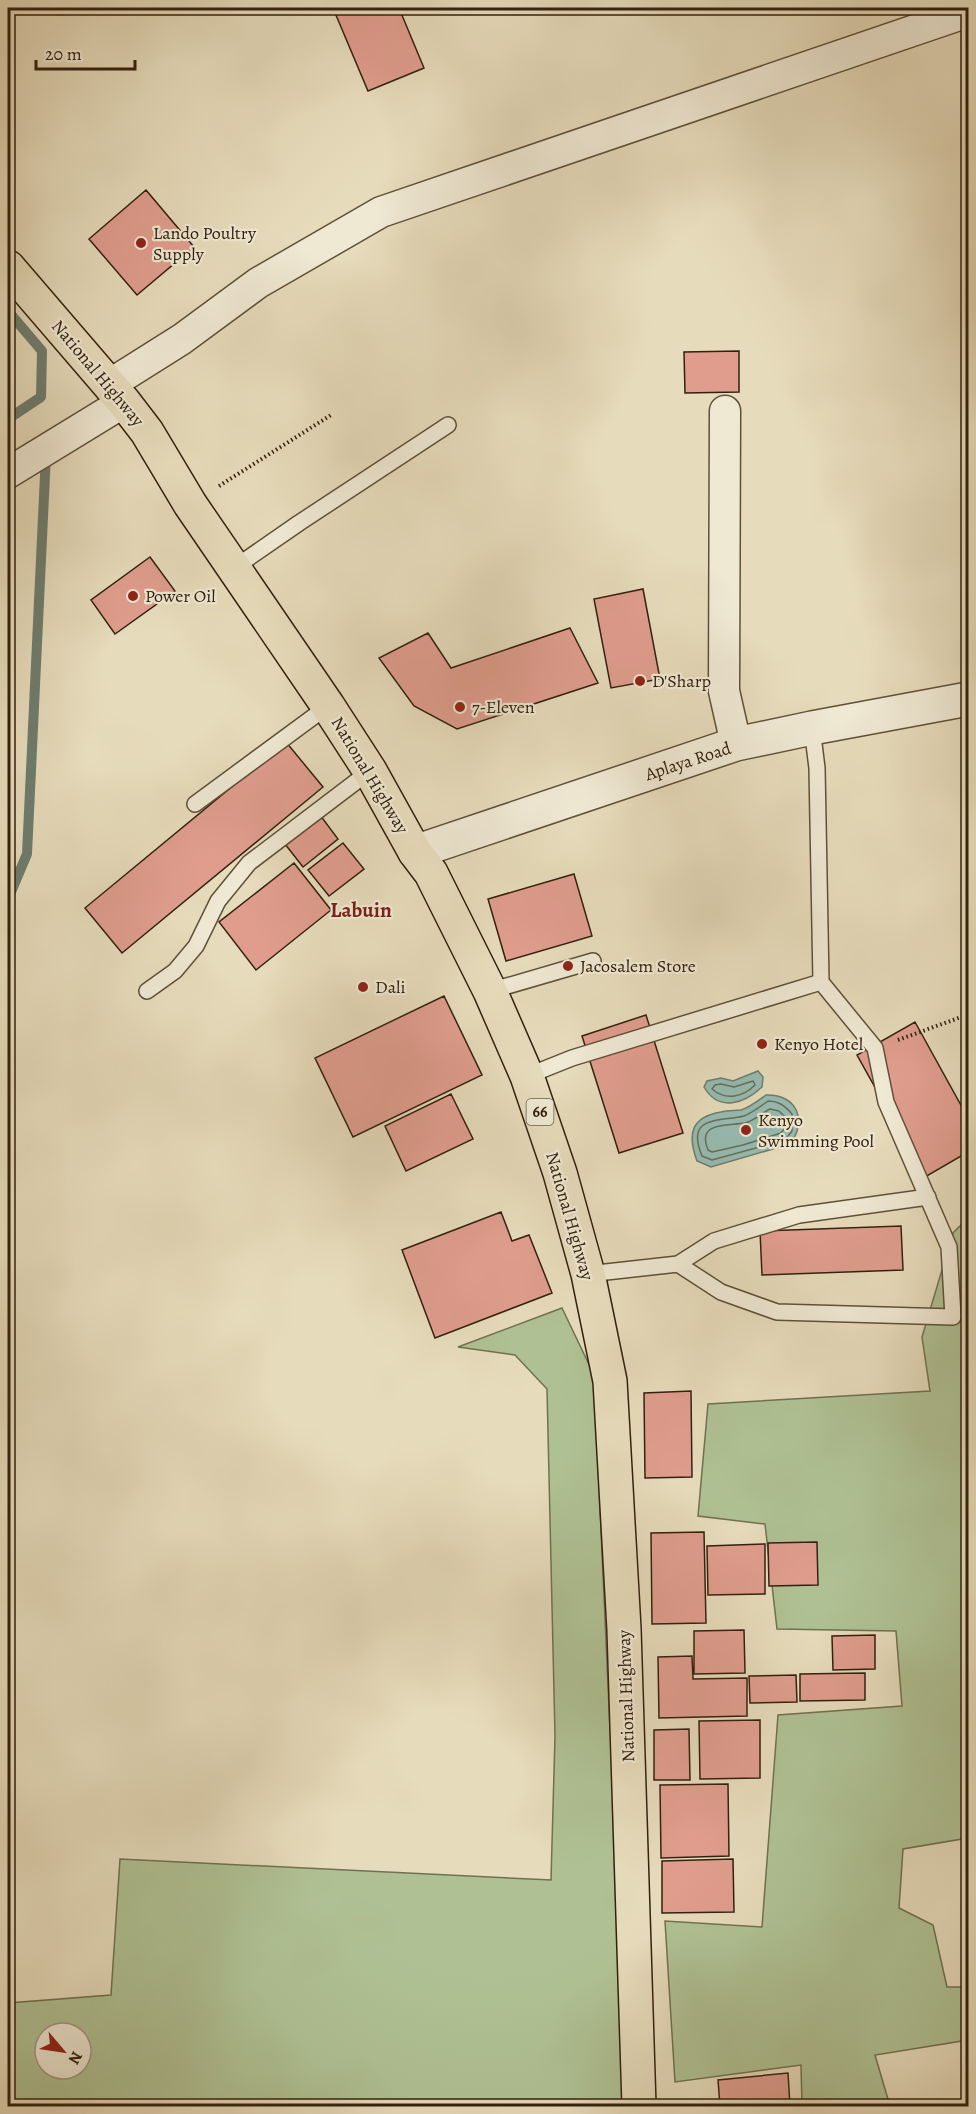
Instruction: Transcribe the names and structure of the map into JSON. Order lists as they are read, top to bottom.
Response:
{
  "streets": {
    "main road": ["National Highway", "66"],
    "street": ["Aplaya Road"]
  },
  "crossings": [
    ["National Highway", "Aplaya Road"]
  ],
  "districts": ["Labuin"],
  "places": [
    "Lando Poultry Supply",
    "Power Oil",
    "D'Sharp",
    "7-Eleven",
    "Jacosalem Store",
    "Dali",
    "Kenyo Hotel",
    "Kenyo Swimming Pool"
  ],
  "scale_bar": "20 m",
  "north": "bottom right"
}
